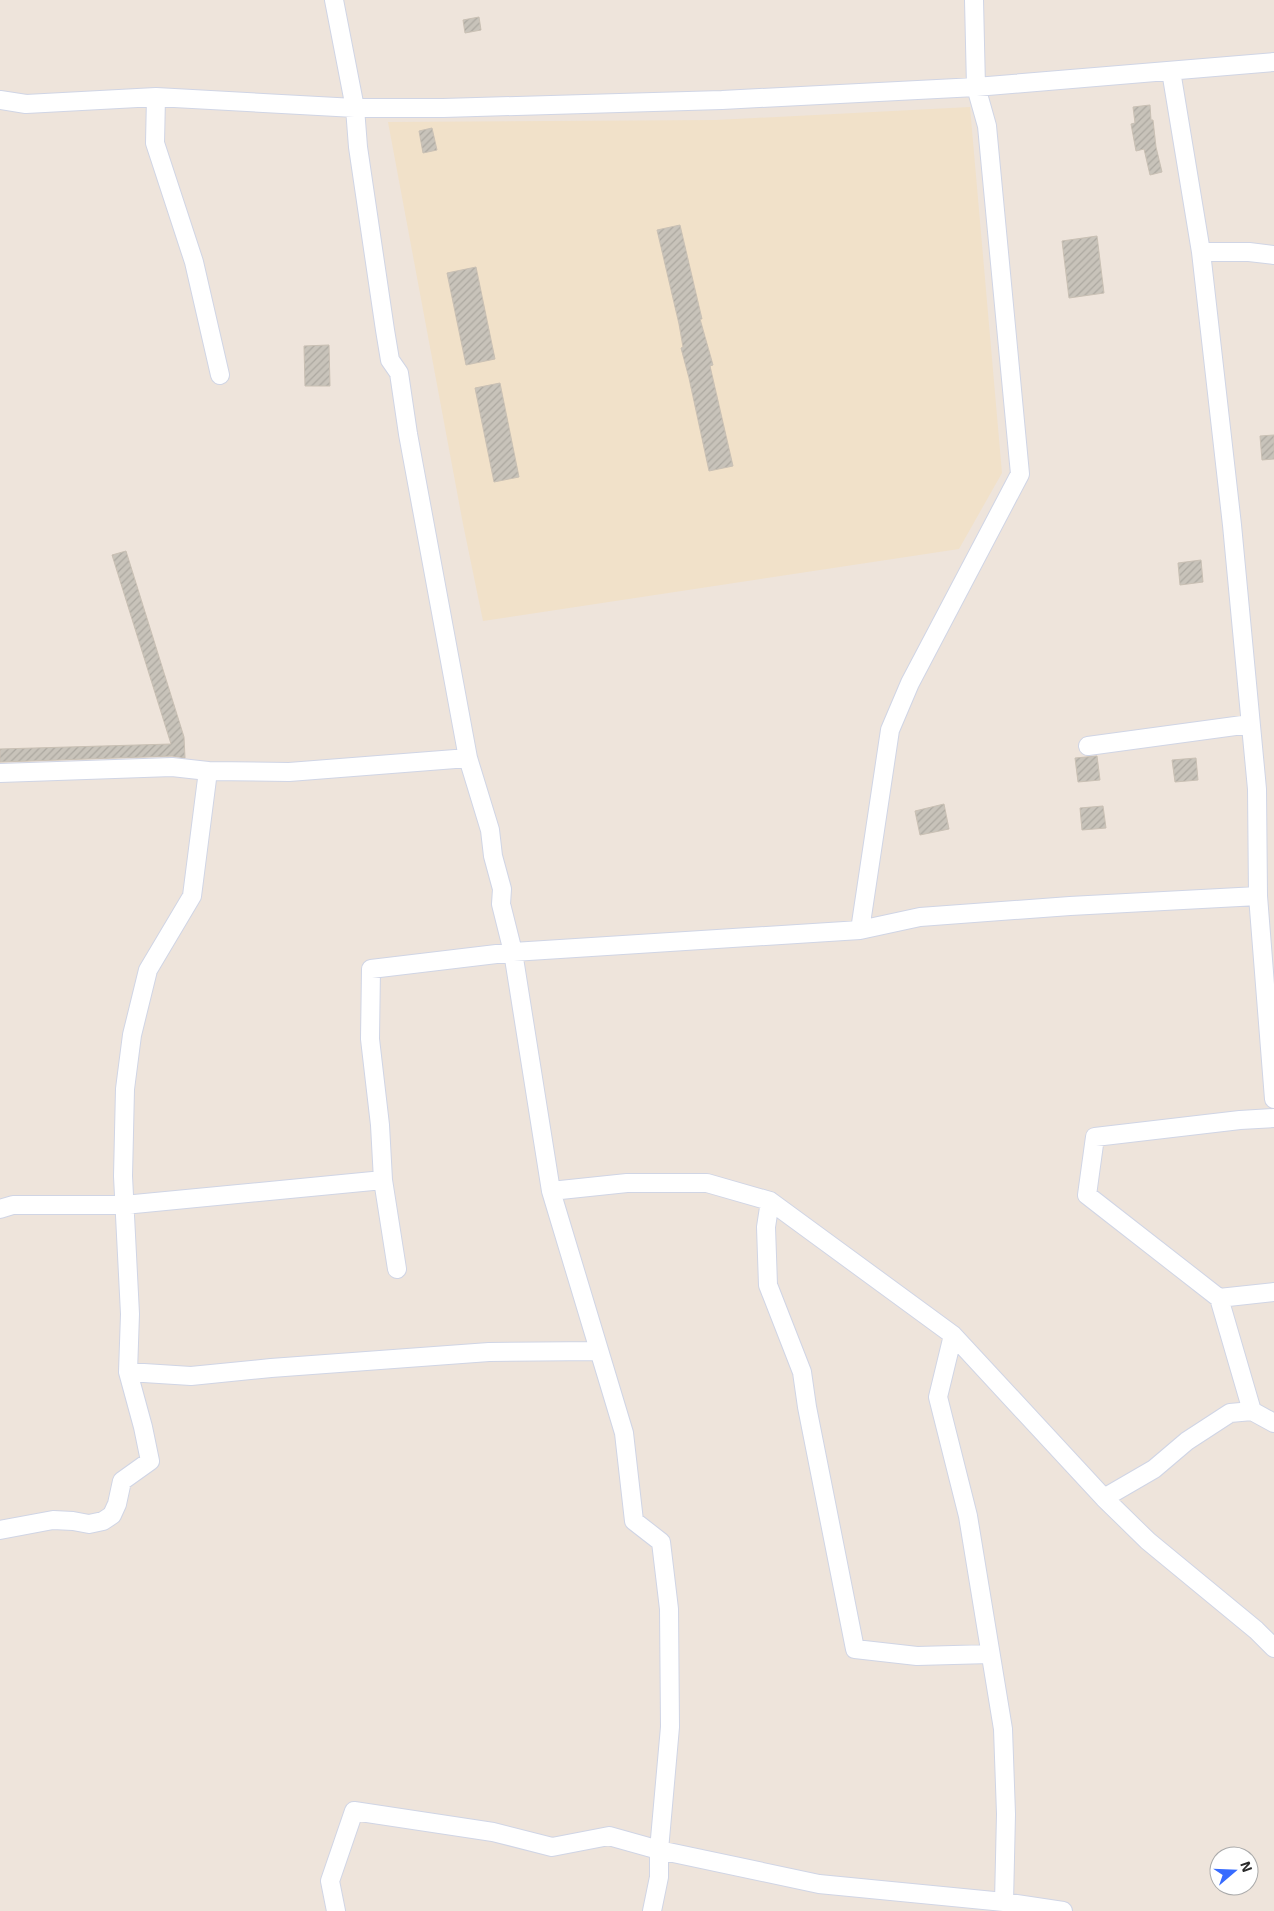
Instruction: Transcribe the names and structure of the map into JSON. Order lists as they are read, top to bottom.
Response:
{
  "north": "right"
}
